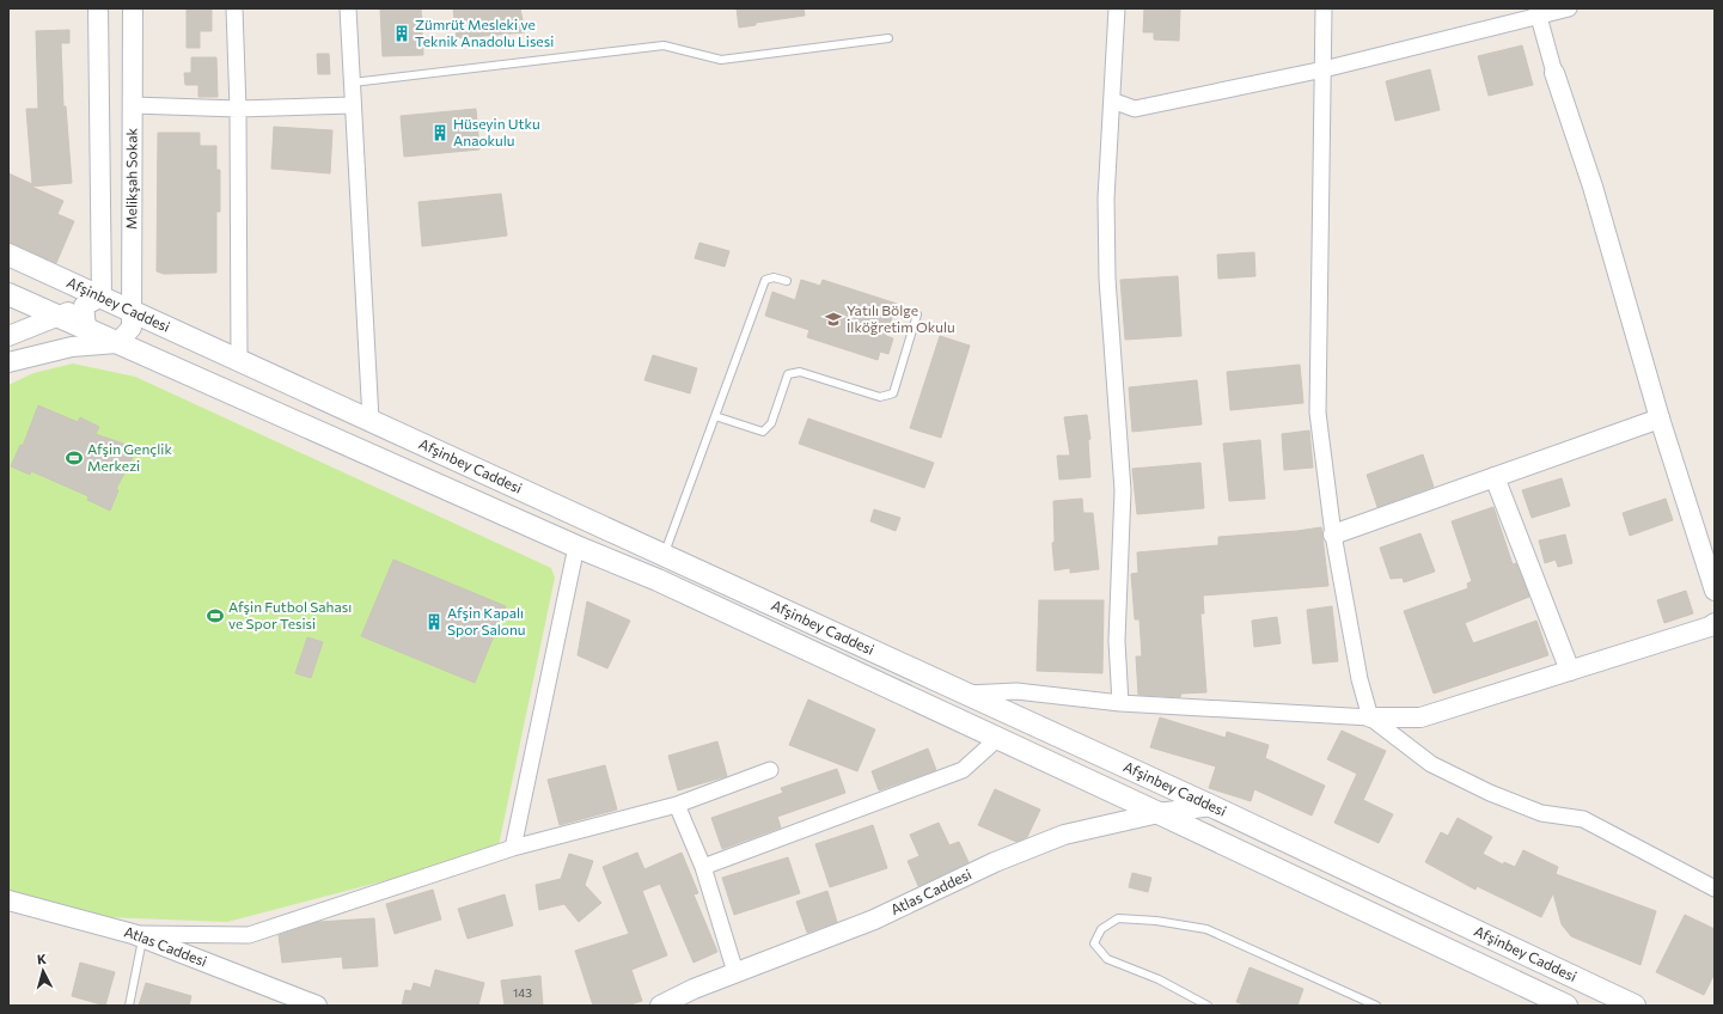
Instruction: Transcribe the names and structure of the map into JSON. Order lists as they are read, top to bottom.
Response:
{
  "streets": {
    "main road": ["Afşinbey Caddesi"],
    "street": ["Melikşah Sokak", "Atlas Caddesi"]
  },
  "crossings": [
    ["Melikşah Sokak", "Afşinbey Caddesi"],
    ["Afşinbey Caddesi", "Atlas Caddesi"]
  ],
  "places": {
    "building": ["Zümrüt Mesleki ve Teknik Anadolu Lisesi", "Hüseyin Utku Anaokulu", "Afşin Kapalı Spor Salonu"],
    "school or university": ["Yatılı Bölge İlköğretim Okulu"],
    "sports": ["Afşin Gençlik Merkezi", "Afşin Futbol Sahası ve Spor Tesisi"]
  },
  "house_numbers": ["143"],
  "north": "top"
}
